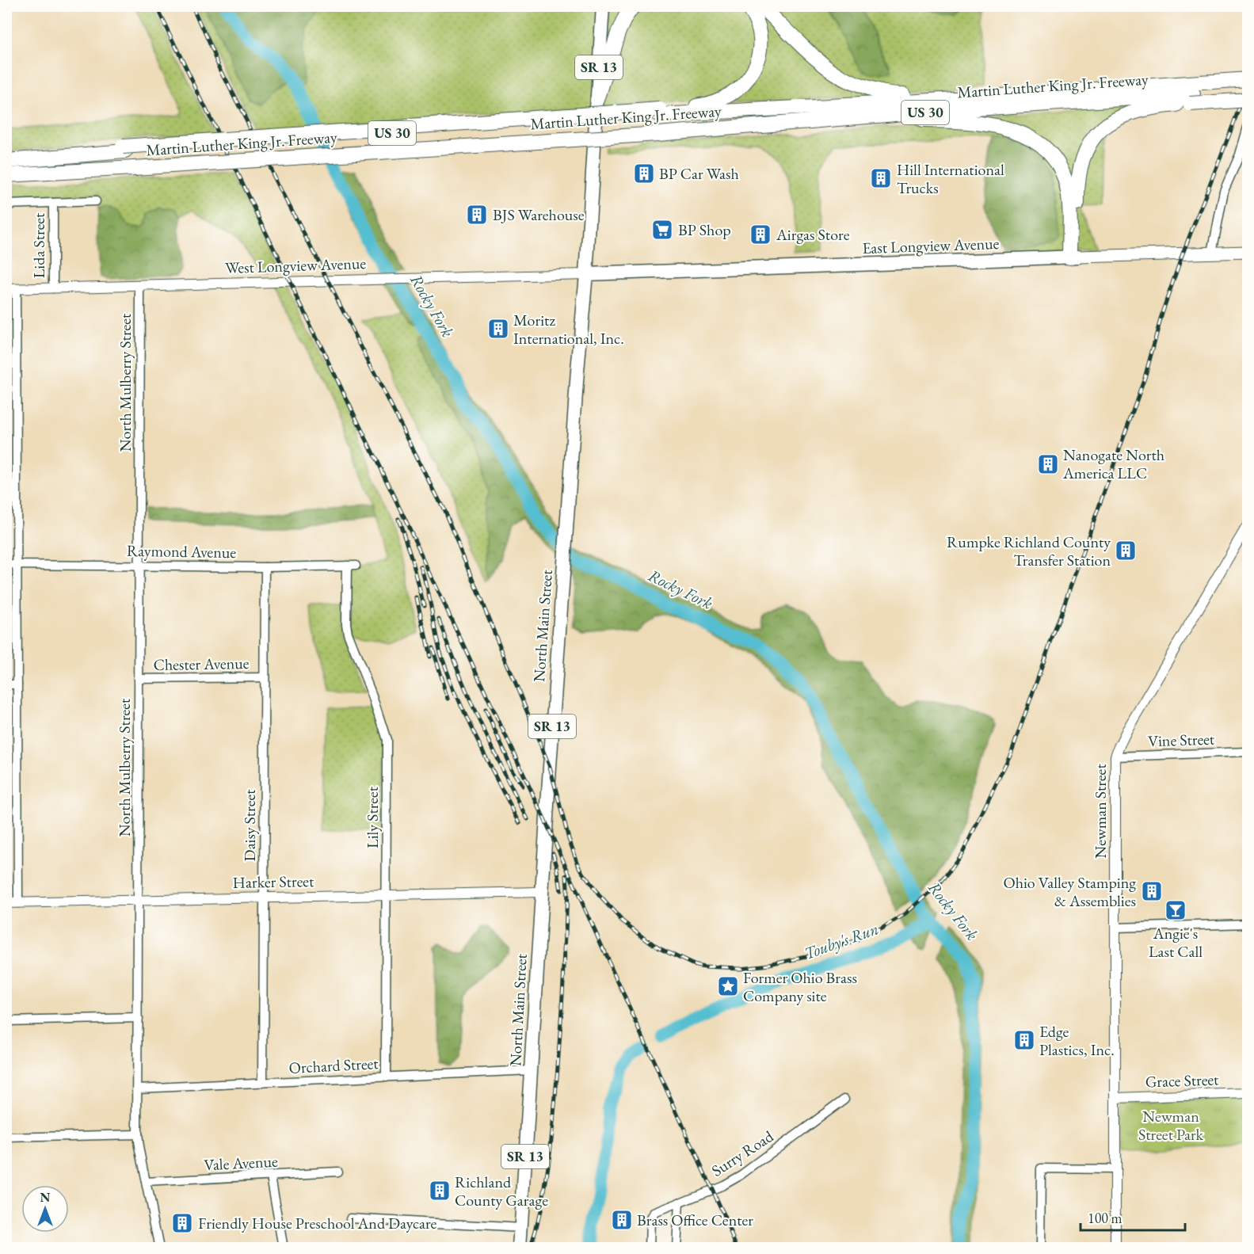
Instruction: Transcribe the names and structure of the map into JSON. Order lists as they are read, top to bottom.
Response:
{
  "streets": {
    "highway": ["Martin Luther King Jr. Freeway", "US 30"],
    "main road": ["SR 13", "East Longview Avenue", "North Main Street"],
    "street": [
      "Lida Street",
      "West Longview Avenue",
      "North Mulberry Street",
      "Raymond Avenue",
      "Chester Avenue",
      "Vine Street",
      "Newman Street",
      "Lily Street",
      "Daisy Street",
      "Harker Street",
      "Orchard Street",
      "Grace Street",
      "Surry Road",
      "Vale Avenue"
    ]
  },
  "crossings": [
    ["Lida Street", "West Longview Avenue"],
    ["Lida Street", "Raymond Avenue"],
    ["Lida Street", "Harker Street"],
    ["East Longview Avenue", "West Longview Avenue"],
    ["East Longview Avenue", "North Main Street"],
    ["West Longview Avenue", "North Mulberry Street"],
    ["West Longview Avenue", "North Main Street"],
    ["North Mulberry Street", "Raymond Avenue"],
    ["North Mulberry Street", "Chester Avenue"],
    ["North Mulberry Street", "Harker Street"],
    ["North Mulberry Street", "Orchard Street"],
    ["North Mulberry Street", "Vale Avenue"],
    ["Raymond Avenue", "Lily Street"],
    ["Raymond Avenue", "Daisy Street"],
    ["North Main Street", "Harker Street"],
    ["North Main Street", "Orchard Street"],
    ["Chester Avenue", "Daisy Street"],
    ["Vine Street", "Newman Street"],
    ["Newman Street", "Grace Street"],
    ["Lily Street", "Harker Street"],
    ["Lily Street", "Orchard Street"],
    ["Daisy Street", "Harker Street"],
    ["Daisy Street", "Orchard Street"]
  ],
  "water": ["Rocky Fork", "Touby's Run"],
  "parks": ["Newman Street Park"],
  "places": {
    "building": [
      "BP Car Wash",
      "Hill International Trucks",
      "BJS Warehouse",
      "Airgas Store",
      "Moritz International, Inc.",
      "Nanogate North America LLC",
      "Rumpke Richland County Transfer Station",
      "Ohio Valley Stamping & Assemblies",
      "Edge Plastics, Inc.",
      "Richland County Garage",
      "Brass Office Center",
      "Friendly House Preschool And Daycare"
    ],
    "supermarket": ["BP Shop"],
    "bar": ["Angie's Last Call"],
    "place": ["Former Ohio Brass Company site"]
  },
  "scale_bar": "100 m",
  "north": "top"
}
